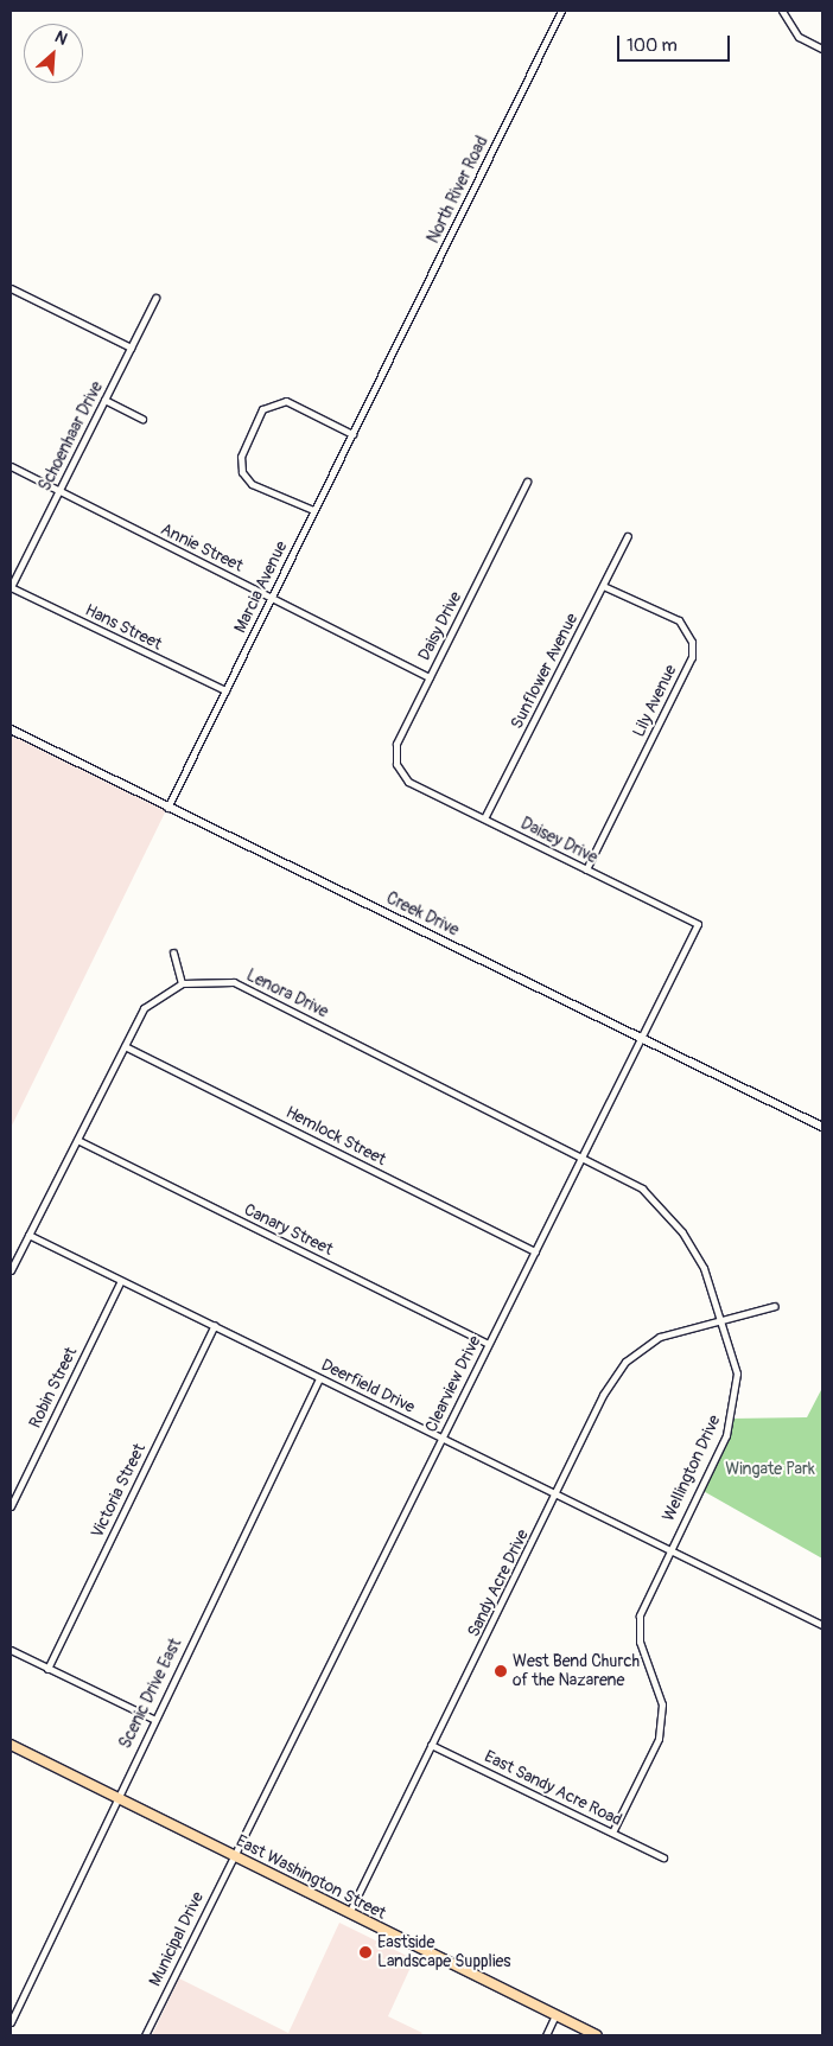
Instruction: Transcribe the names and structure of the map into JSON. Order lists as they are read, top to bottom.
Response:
{
  "streets": {
    "main road": ["East Washington Street"],
    "street": [
      "North River Road",
      "Schoenhaar Drive",
      "Annie Street",
      "Marcia Avenue",
      "Daisy Drive",
      "Hans Street",
      "Sunflower Avenue",
      "Lily Avenue",
      "Daisey Drive",
      "Creek Drive",
      "Lenora Drive",
      "Hemlock Street",
      "Canary Street",
      "Clearview Drive",
      "Deerfield Drive",
      "Robin Street",
      "Wellington Drive",
      "Victoria Street",
      "Sandy Acre Drive",
      "Scenic Drive East",
      "East Sandy Acre Road",
      "Municipal Drive"
    ]
  },
  "crossings": [
    ["North River Road", "Marcia Avenue"],
    ["Schoenhaar Drive", "Annie Street"],
    ["Schoenhaar Drive", "Hans Street"],
    ["Annie Street", "Marcia Avenue"],
    ["Annie Street", "Daisy Drive"],
    ["Marcia Avenue", "Hans Street"],
    ["Marcia Avenue", "Creek Drive"],
    ["Daisy Drive", "Daisey Drive"],
    ["Sunflower Avenue", "Lily Avenue"],
    ["Sunflower Avenue", "Daisey Drive"],
    ["Lily Avenue", "Daisey Drive"],
    ["Daisey Drive", "Clearview Drive"],
    ["Creek Drive", "Clearview Drive"],
    ["Lenora Drive", "Clearview Drive"],
    ["Lenora Drive", "Wellington Drive"],
    ["Hemlock Street", "Clearview Drive"],
    ["Canary Street", "Clearview Drive"],
    ["Clearview Drive", "Deerfield Drive"],
    ["Clearview Drive", "Wellington Drive"],
    ["Clearview Drive", "East Washington Street"],
    ["Clearview Drive", "Municipal Drive"],
    ["Deerfield Drive", "Robin Street"],
    ["Deerfield Drive", "Wellington Drive"],
    ["Deerfield Drive", "Victoria Street"],
    ["Deerfield Drive", "Sandy Acre Drive"],
    ["Deerfield Drive", "Scenic Drive East"],
    ["Wellington Drive", "Sandy Acre Drive"],
    ["Wellington Drive", "East Sandy Acre Road"],
    ["Sandy Acre Drive", "East Sandy Acre Road"],
    ["Sandy Acre Drive", "East Washington Street"],
    ["Scenic Drive East", "East Washington Street"],
    ["East Washington Street", "Municipal Drive"]
  ],
  "parks": ["Wingate Park"],
  "places": ["West Bend Church of the Nazarene", "Eastside Landscape Supplies"],
  "scale_bar": "100 m",
  "north": "top right"
}
